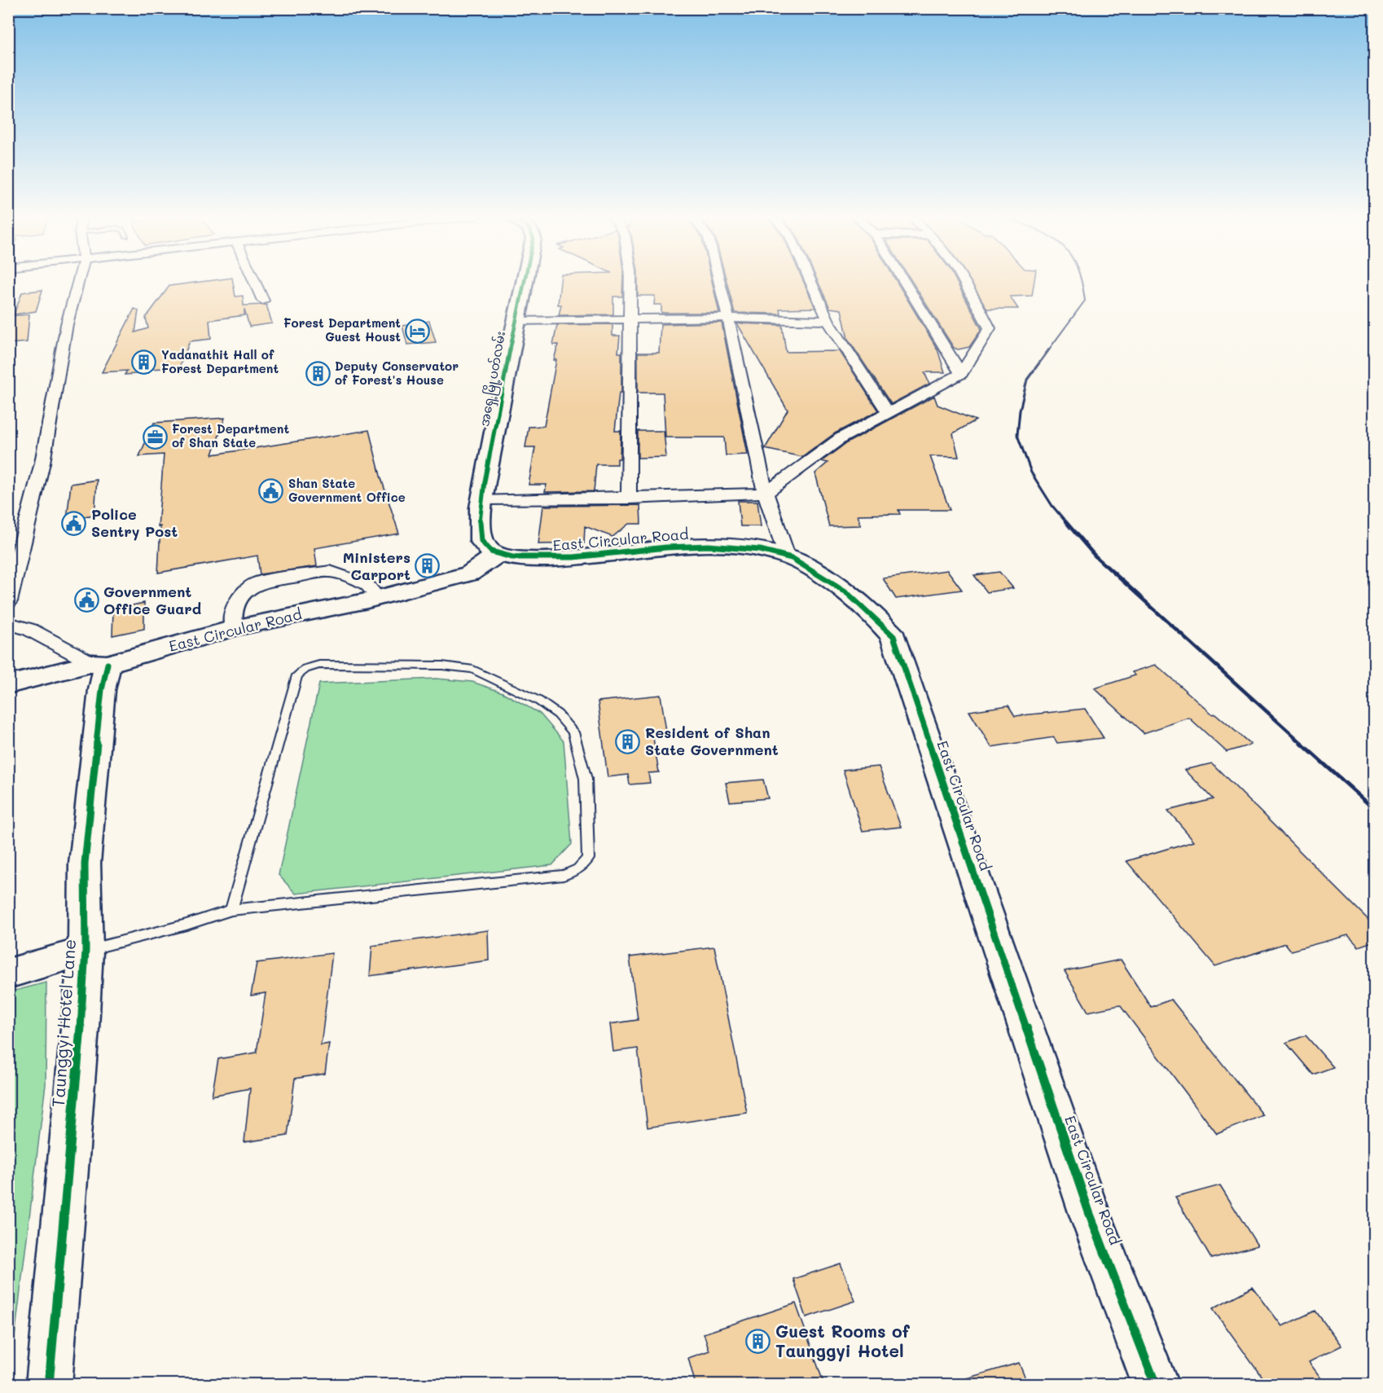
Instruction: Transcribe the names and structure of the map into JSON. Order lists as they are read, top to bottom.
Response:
{
  "streets": {
    "street": ["အရှေ့မြို့ပတ်လမ်း", "East Circular Road", "Taunggyi Hotel Lane"]
  },
  "crossings": [
    ["အရှေ့မြို့ပတ်လမ်း", "East Circular Road"],
    ["East Circular Road", "Taunggyi Hotel Lane"]
  ],
  "places": {
    "hotel": ["Forest Department Guest Houst"],
    "building": [
      "Yadanathit Hall of Forest Department",
      "Deputy Conservator of Forest's House",
      "Ministers Carport",
      "Resident of Shan State Government",
      "Guest Rooms of Taunggyi Hotel"
    ],
    "office": ["Forest Department of Shan State"],
    "public building": ["Shan State Government Office", "Police Sentry Post", "Government Office Guard"]
  }
}
